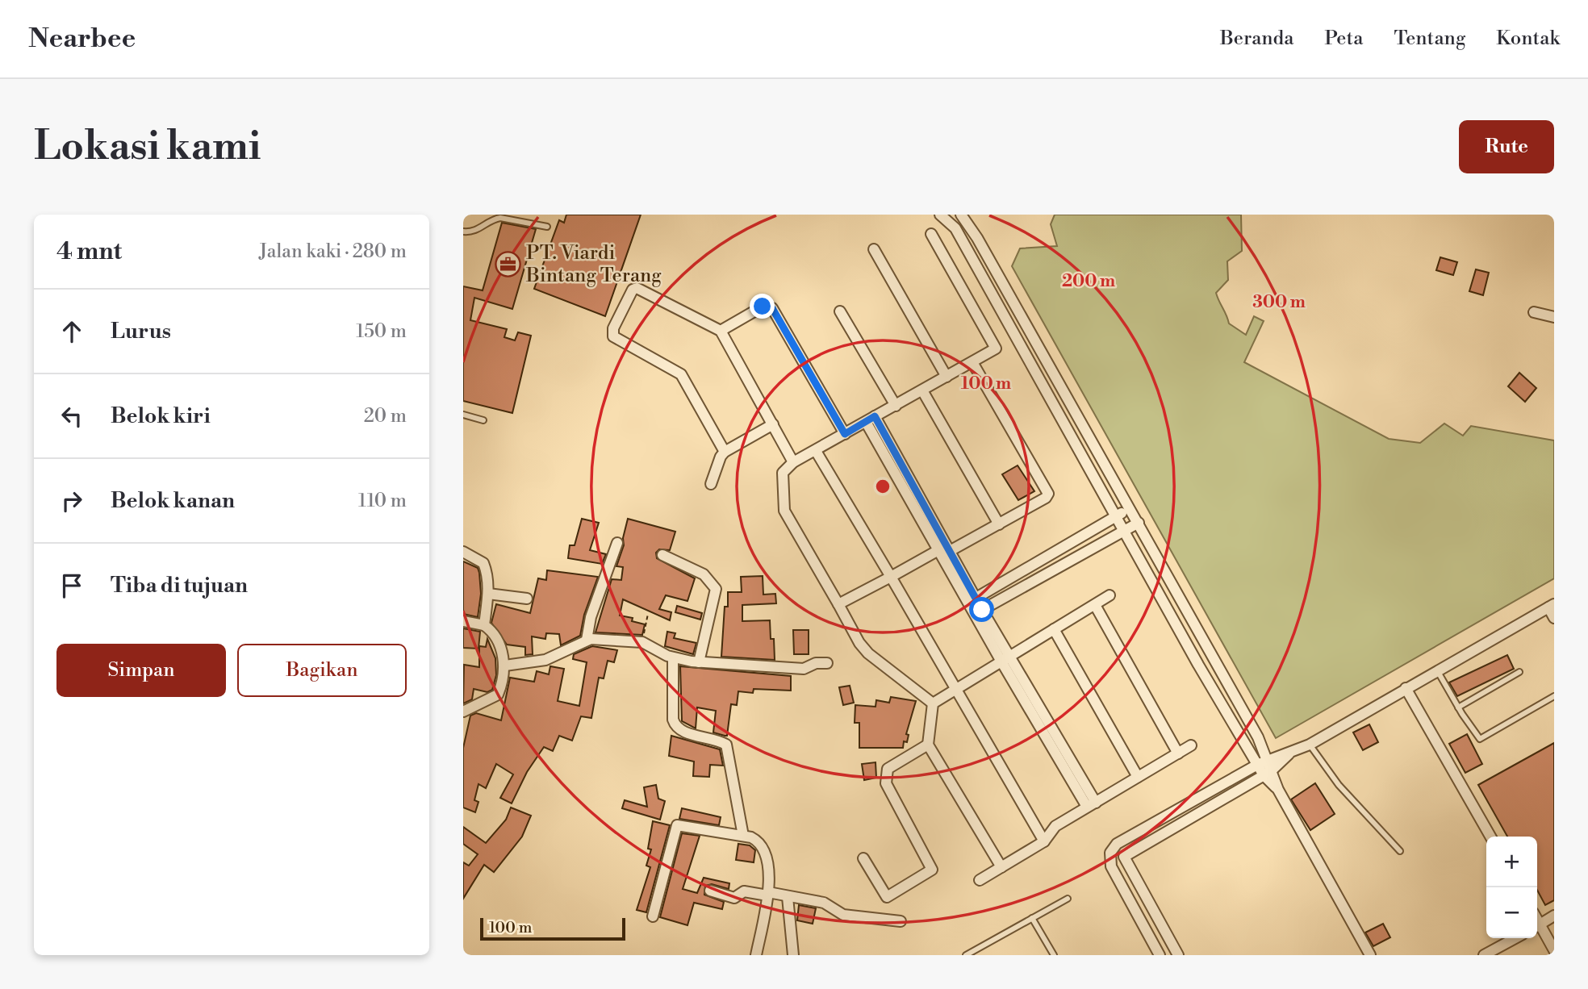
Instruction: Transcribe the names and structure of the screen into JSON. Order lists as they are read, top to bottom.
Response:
{
  "places": {
    "office": ["PT. Viardi Bintang Terang"]
  },
  "scale_bar": "100 m",
  "page": {
    "header": "Nearbee",
    "nav": [
      "Beranda",
      "Peta",
      "Tentang",
      "Kontak"
    ],
    "buttons": [
      "Rute",
      ["Simpan", "Bagikan"]
    ],
    "title": "Lokasi kami",
    "heading": ["4 mnt", "Jalan kaki · 280 m"],
    "list": [
      ["Lurus", "150 m"],
      ["Belok kiri", "20 m"],
      ["Belok kanan", "110 m"],
      "Tiba di tujuan"
    ],
    "map_buttons": ["+", "−"],
    "scale": "100 m"
  },
  "rings": ["200 m", "300 m", "100 m"]
}
